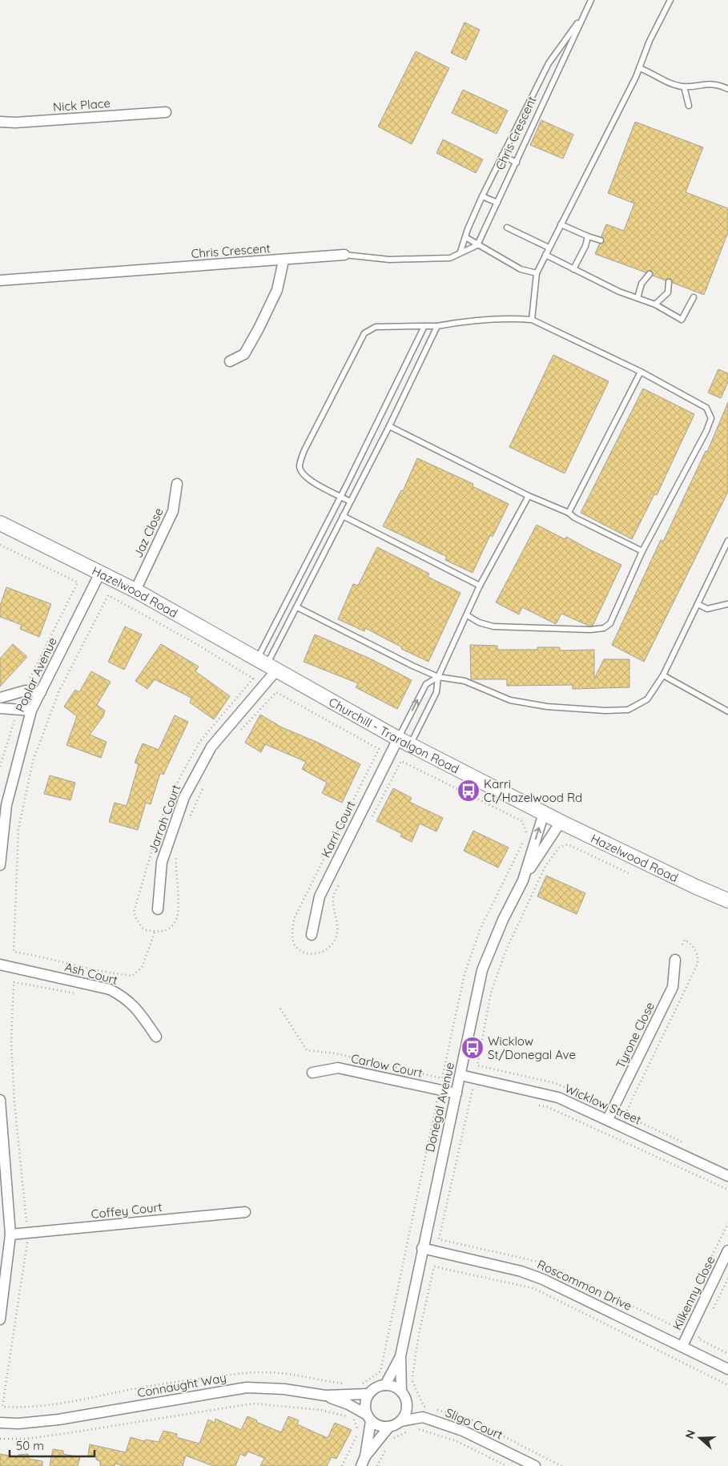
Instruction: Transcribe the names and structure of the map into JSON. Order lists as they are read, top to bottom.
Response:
{
  "streets": {
    "main road": ["Hazelwood Road", "Churchill - Traralgon Road"],
    "street": [
      "Nick Place",
      "Chris Crescent",
      "Jaz Close",
      "Poplar Avenue",
      "Jarrah Court",
      "Karri Court",
      "Ash Court",
      "Tyrone Close",
      "Carlow Court",
      "Wicklow Street",
      "Donegal Avenue",
      "Coffey Court",
      "Roscommon Drive",
      "Kilkenny Close",
      "Connaught Way",
      "Sligo Court"
    ]
  },
  "crossings": [
    ["Jaz Close", "Hazelwood Road"],
    ["Hazelwood Road", "Poplar Avenue"],
    ["Hazelwood Road", "Churchill - Traralgon Road"],
    ["Hazelwood Road", "Jarrah Court"],
    ["Hazelwood Road", "Donegal Avenue"],
    ["Churchill - Traralgon Road", "Jarrah Court"],
    ["Churchill - Traralgon Road", "Karri Court"],
    ["Churchill - Traralgon Road", "Donegal Avenue"],
    ["Tyrone Close", "Wicklow Street"],
    ["Carlow Court", "Donegal Avenue"],
    ["Wicklow Street", "Donegal Avenue"],
    ["Donegal Avenue", "Roscommon Drive"],
    ["Donegal Avenue", "Connaught Way"],
    ["Donegal Avenue", "Sligo Court"],
    ["Roscommon Drive", "Kilkenny Close"],
    ["Connaught Way", "Sligo Court"]
  ],
  "places": {
    "bus stop": ["Karri Ct/Hazelwood Rd", "Wicklow St/Donegal Ave"]
  },
  "scale_bar": "50 m",
  "north": "left"
}
